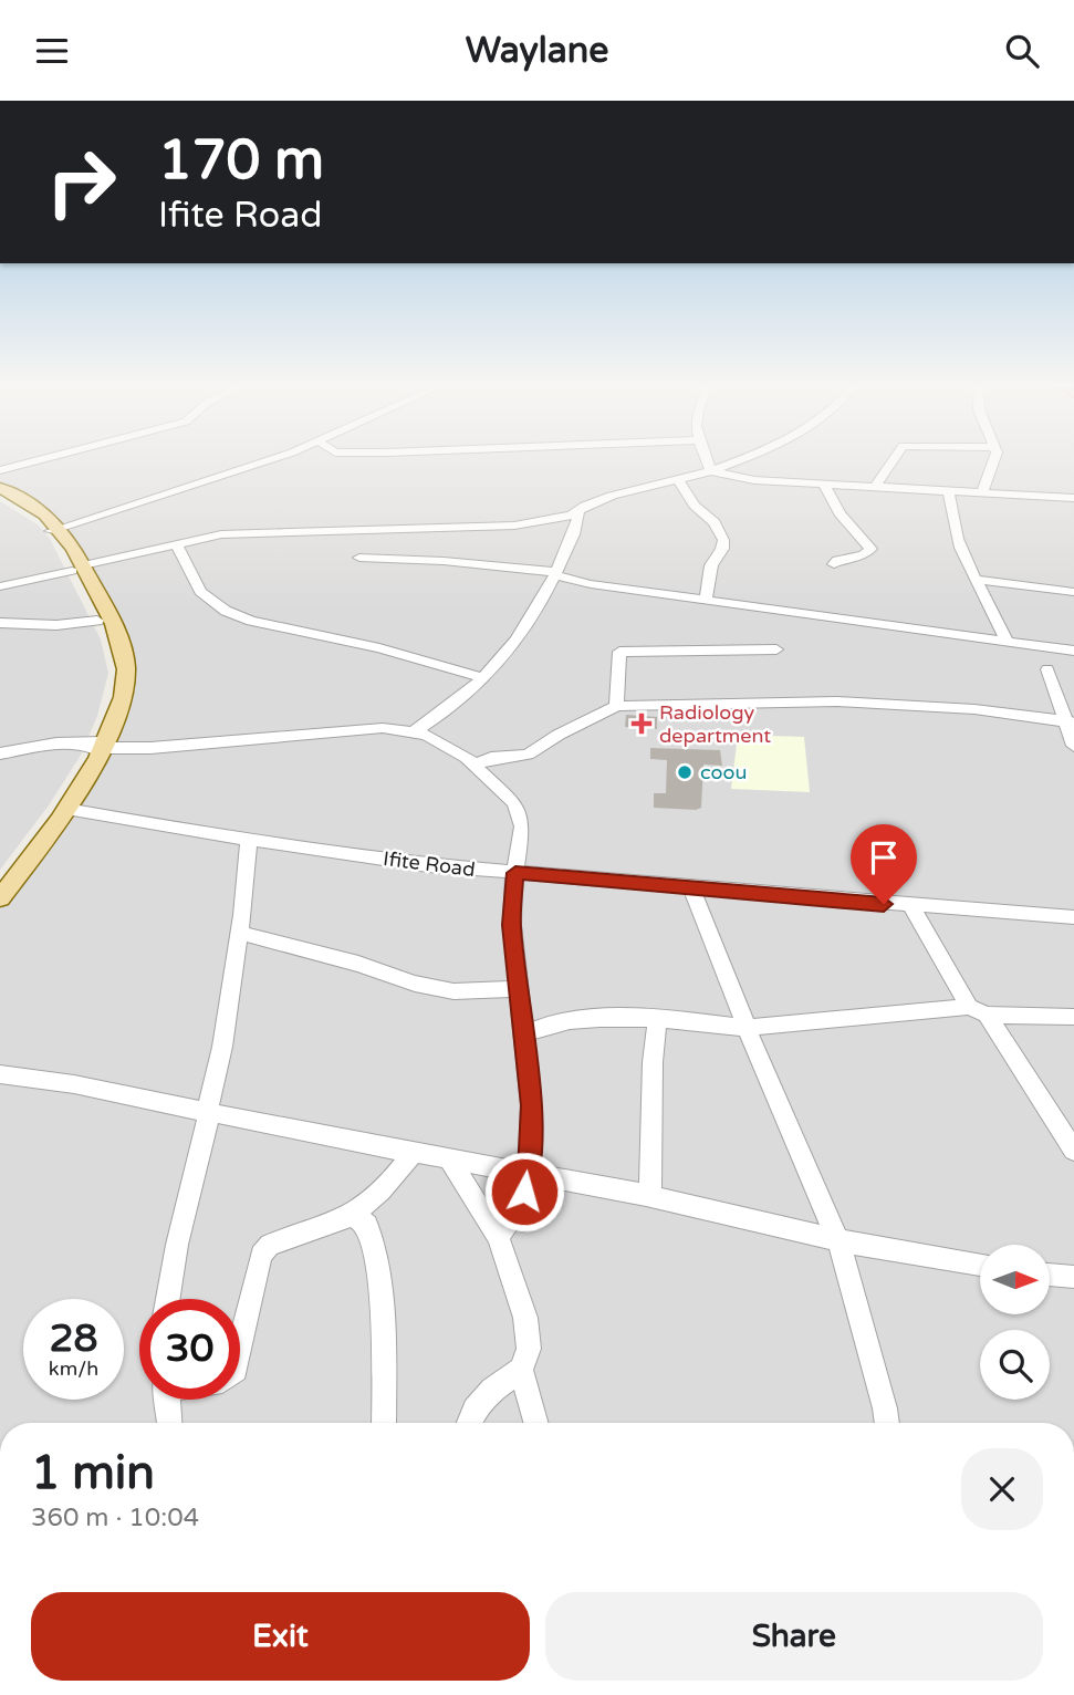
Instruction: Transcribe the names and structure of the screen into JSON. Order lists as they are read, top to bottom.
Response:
{
  "streets": {
    "street": ["Ifite Road"]
  },
  "places": {
    "health": ["Radiology department"],
    "other": ["coou"]
  },
  "north": "right",
  "page": {
    "header": "Waylane",
    "turn": ["170 m", "Ifite Road"],
    "speed": "28 km/h",
    "limit": "30",
    "heading": ["1 min", "360 m · 10:04"],
    "buttons": ["Exit", "Share"]
  }
}
